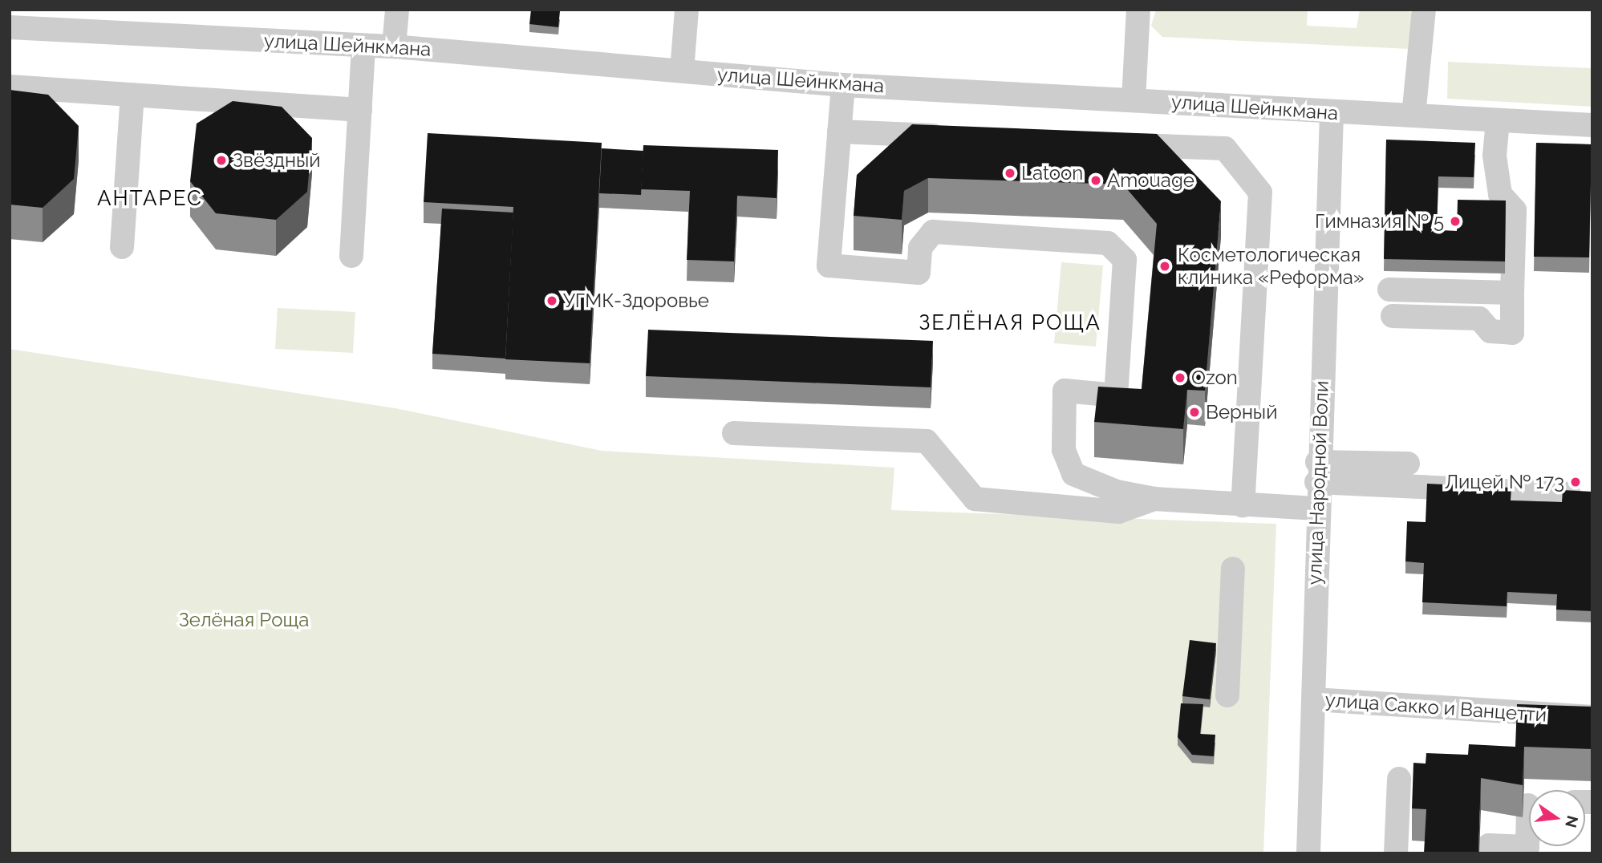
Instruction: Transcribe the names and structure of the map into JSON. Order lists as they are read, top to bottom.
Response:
{
  "streets": {
    "street": ["улица Шейнкмана", "улица Народной Воли", "улица Сакко и Ванцетти"]
  },
  "crossings": [
    ["улица Шейнкмана", "улица Народной Воли"],
    ["улица Народной Воли", "улица Сакко и Ванцетти"]
  ],
  "districts": ["АНТАРЕС", "ЗЕЛЁНАЯ РОЩА"],
  "parks": ["Зелёная Роща"],
  "places": [
    "Звёздный",
    "Latoon",
    "Amouage",
    "Гимназия № 5",
    "Косметологическая клиника «Реформа»",
    "УГМК-Здоровье",
    "Ozon",
    "Верный",
    "Лицей № 173"
  ],
  "north": "right"
}
